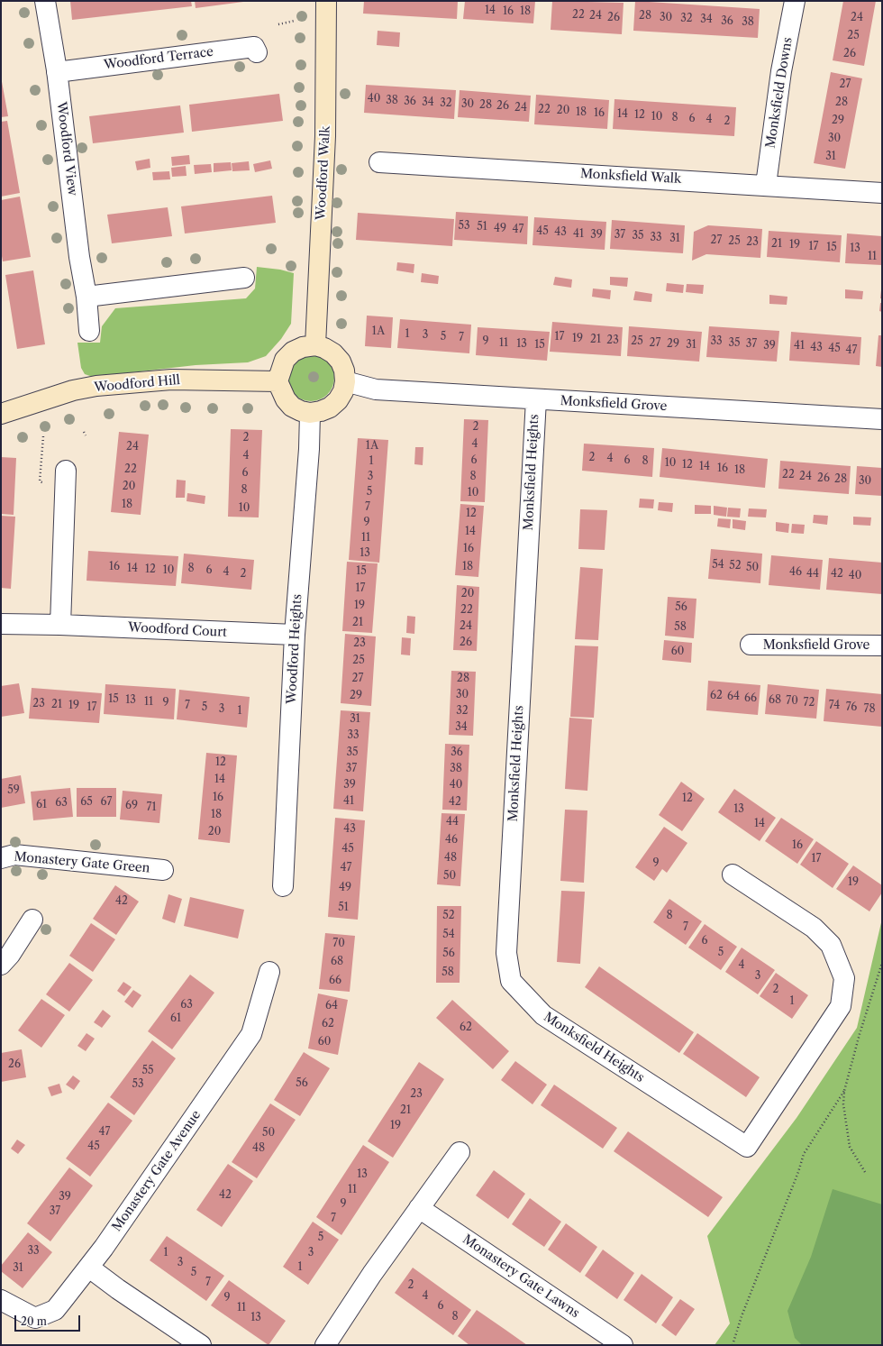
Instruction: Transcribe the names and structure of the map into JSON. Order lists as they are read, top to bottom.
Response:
{
  "streets": {
    "street": [
      "Woodford Terrace",
      "Monksfield Downs",
      "Woodford View",
      "Woodford Walk",
      "Monksfield Walk",
      "Woodford Hill",
      "Monksfield Grove",
      "Monksfield Heights",
      "Woodford Court",
      "Woodford Heights",
      "Monastery Gate Green",
      "Monastery Gate Avenue",
      "Monastery Gate Lawns"
    ]
  },
  "crossings": [
    ["Woodford Terrace", "Woodford View"],
    ["Monksfield Downs", "Monksfield Walk"],
    ["Woodford Walk", "Woodford Hill"],
    ["Woodford Walk", "Monksfield Grove"],
    ["Woodford Walk", "Woodford Heights"],
    ["Woodford Hill", "Monksfield Grove"],
    ["Woodford Hill", "Woodford Heights"],
    ["Monksfield Grove", "Monksfield Heights"],
    ["Monksfield Grove", "Woodford Heights"],
    ["Woodford Court", "Woodford Heights"]
  ],
  "house_numbers": [
    "14",
    "16",
    "18",
    "22",
    "24",
    "28",
    "26",
    "30",
    "24",
    "32",
    "34",
    "36",
    "38",
    "25",
    "26",
    "27",
    "40",
    "38",
    "36",
    "34",
    "28",
    "32",
    "30",
    "28",
    "26",
    "24",
    "22",
    "20",
    "18",
    "16",
    "14",
    "12",
    "10",
    "8",
    "6",
    "4",
    "29",
    "2",
    "30",
    "31",
    "53",
    "51",
    "49",
    "47",
    "45",
    "43",
    "41",
    "39",
    "37",
    "35",
    "33",
    "31",
    "27",
    "25",
    "23",
    "21",
    "19",
    "17",
    "15",
    "13",
    "11",
    "1A",
    "1",
    "3",
    "5",
    "17",
    "7",
    "19",
    "21",
    "23",
    "9",
    "25",
    "33",
    "11",
    "27",
    "35",
    "13",
    "29",
    "37",
    "15",
    "31",
    "39",
    "41",
    "43",
    "45",
    "47",
    "2",
    "2",
    "4",
    "1A",
    "24",
    "4",
    "2",
    "4",
    "6",
    "6",
    "1",
    "8",
    "10",
    "12",
    "14",
    "16",
    "22",
    "18",
    "6",
    "22",
    "3",
    "8",
    "24",
    "26",
    "28",
    "30",
    "20",
    "8",
    "5",
    "10",
    "18",
    "7",
    "10",
    "12",
    "9",
    "14",
    "11",
    "16",
    "13",
    "54",
    "52",
    "16",
    "18",
    "50",
    "14",
    "8",
    "12",
    "10",
    "6",
    "15",
    "4",
    "46",
    "2",
    "44",
    "42",
    "40",
    "17",
    "20",
    "19",
    "56",
    "22",
    "21",
    "24",
    "58",
    "26",
    "23",
    "60",
    "25",
    "27",
    "28",
    "30",
    "29",
    "62",
    "64",
    "66",
    "15",
    "13",
    "68",
    "70",
    "11",
    "9",
    "72",
    "23",
    "21",
    "19",
    "7",
    "74",
    "17",
    "5",
    "76",
    "3",
    "78",
    "1",
    "32",
    "31",
    "34",
    "33",
    "35",
    "36",
    "12",
    "37",
    "38",
    "14",
    "39",
    "40",
    "59",
    "16",
    "12",
    "41",
    "65",
    "67",
    "42",
    "63",
    "61",
    "69",
    "71",
    "13",
    "18",
    "44",
    "14",
    "43",
    "20",
    "46",
    "16",
    "45",
    "48",
    "17",
    "9",
    "47",
    "50",
    "19",
    "49",
    "42",
    "51",
    "52",
    "8",
    "7",
    "54",
    "6",
    "70",
    "5",
    "56",
    "68",
    "4",
    "58",
    "3",
    "66",
    "2",
    "1",
    "63",
    "64",
    "61",
    "62",
    "62",
    "60",
    "26",
    "55",
    "56",
    "53",
    "23",
    "21",
    "19",
    "47",
    "50",
    "45",
    "48",
    "13",
    "11",
    "42",
    "39",
    "9",
    "37",
    "7",
    "5",
    "33",
    "1",
    "3",
    "3",
    "1",
    "31",
    "5",
    "7",
    "2",
    "4",
    "9",
    "6",
    "11",
    "8",
    "13"
  ],
  "scale_bar": "20 m"
}
